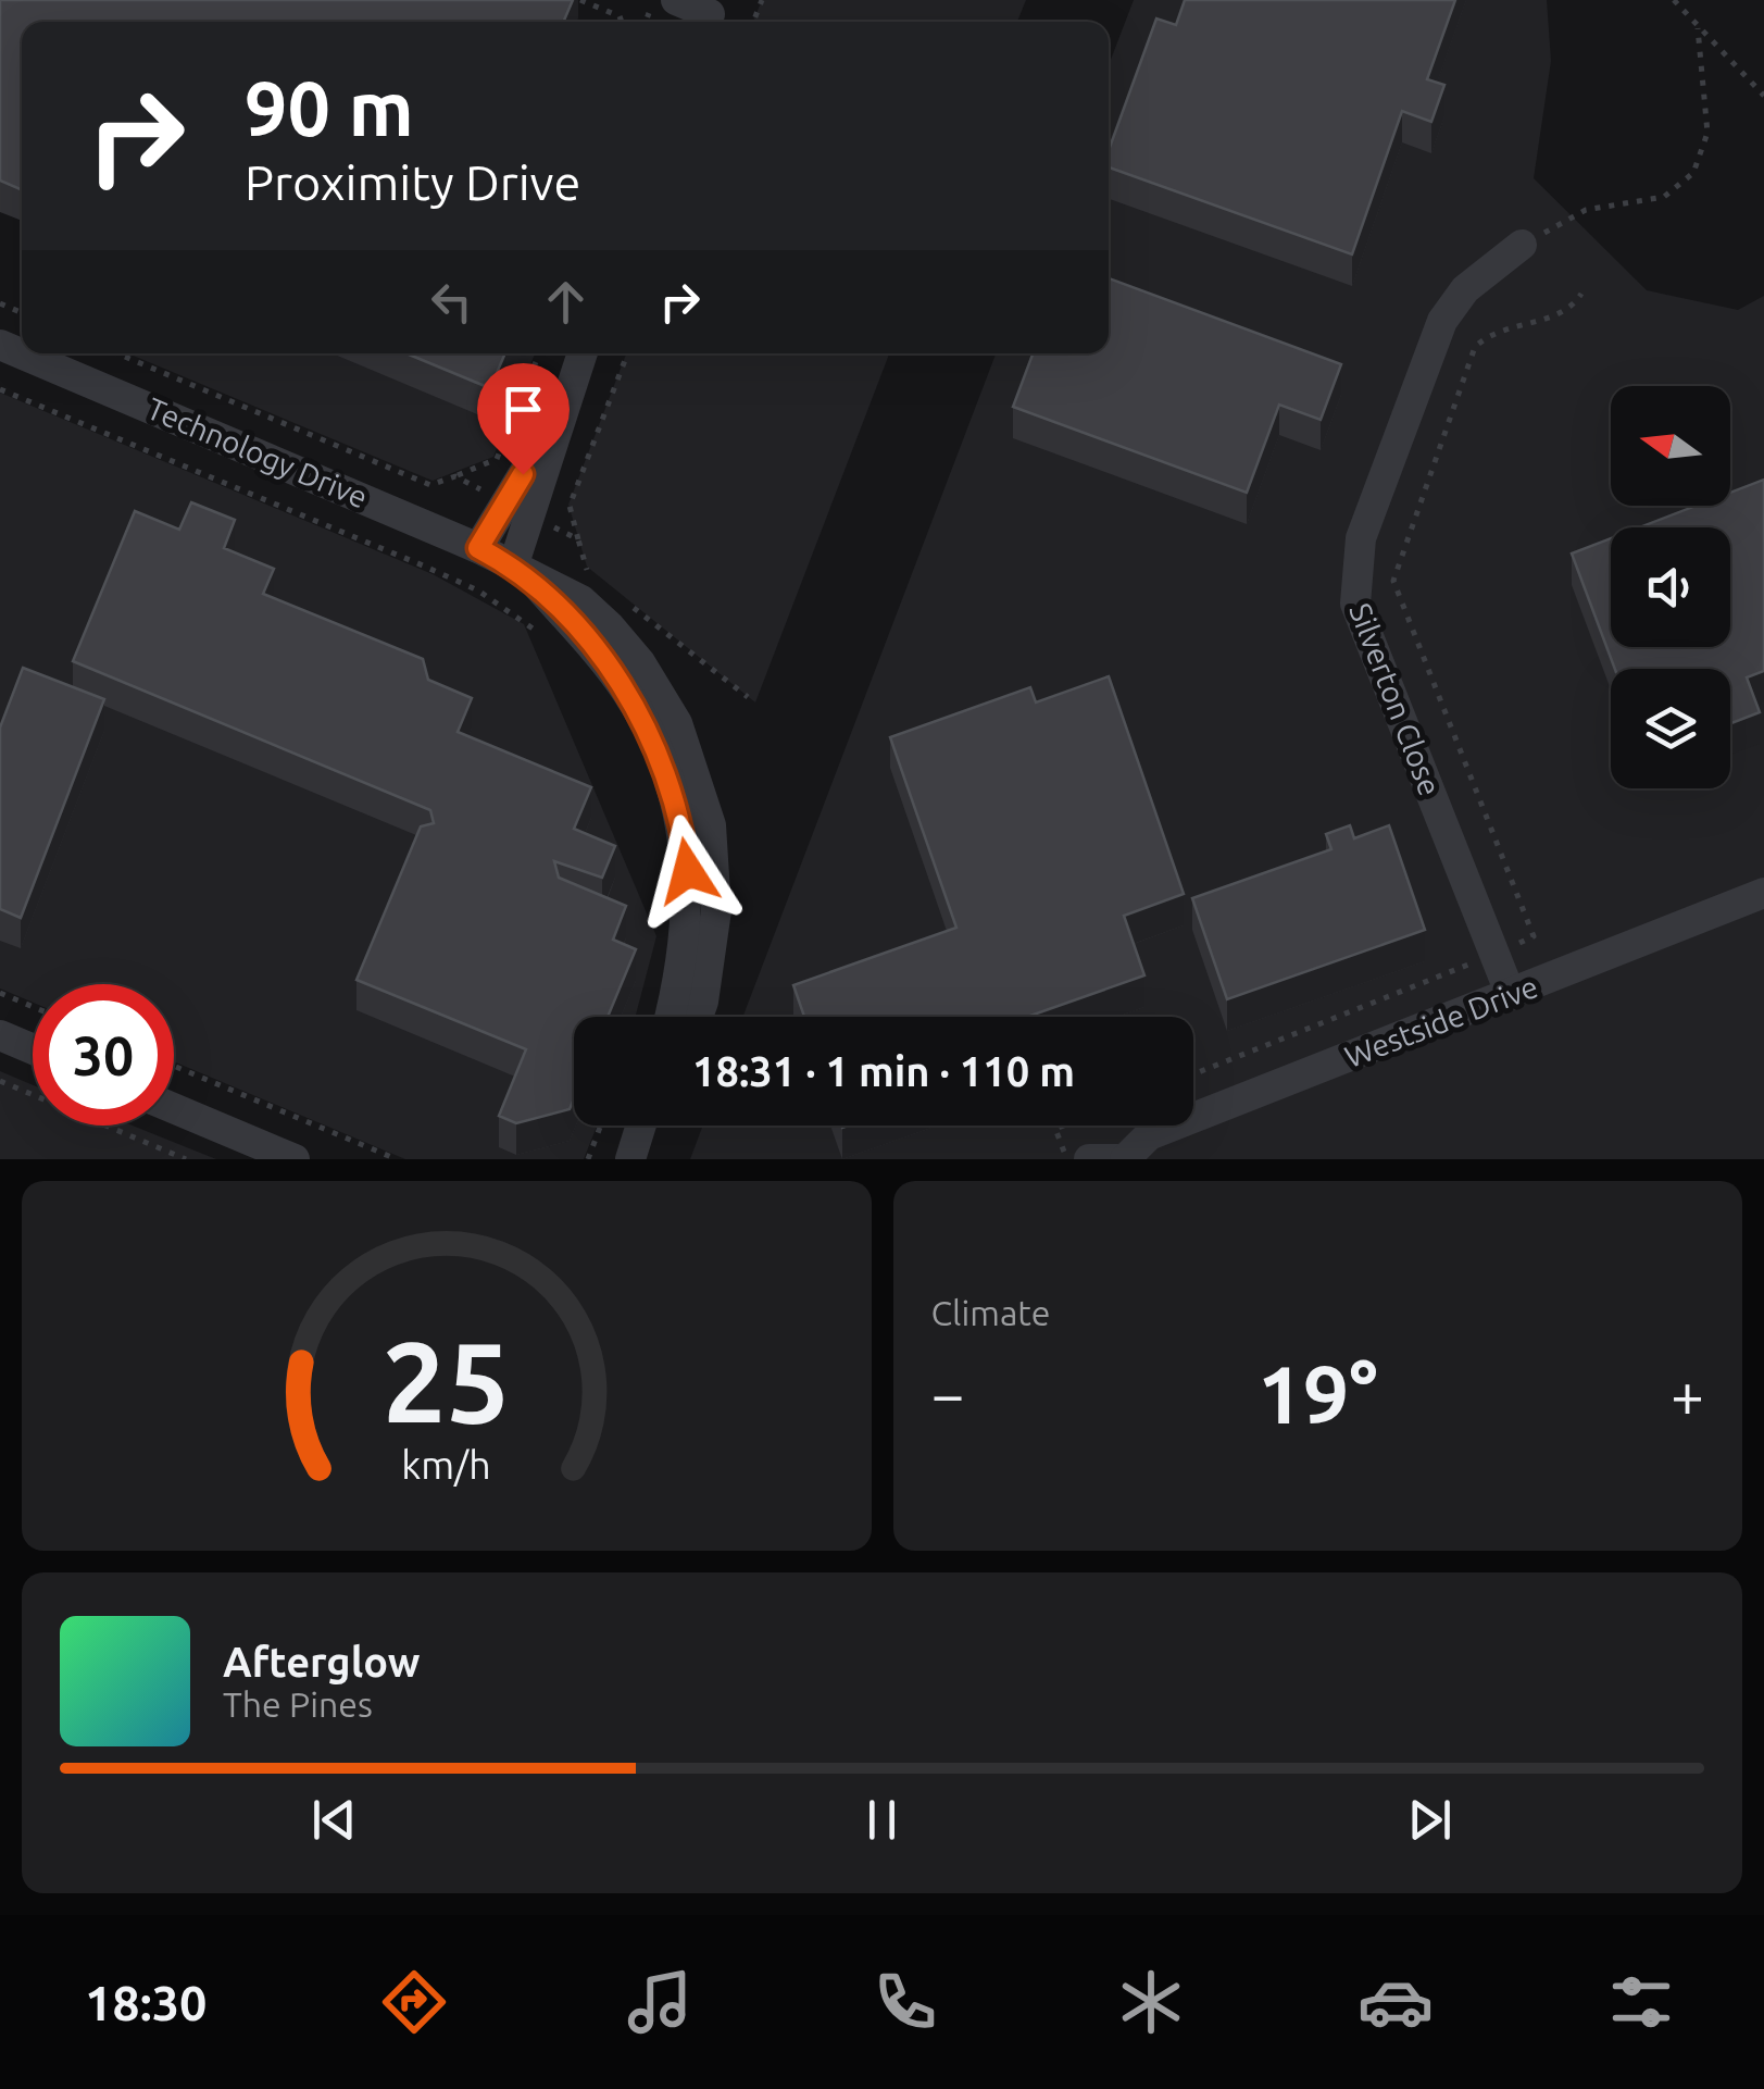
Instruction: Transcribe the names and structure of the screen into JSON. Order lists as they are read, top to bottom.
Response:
{
  "streets": {
    "street": ["Technology Drive", "Silverton Close", "Westside Drive"]
  },
  "crossings": [
    ["Silverton Close", "Westside Drive"]
  ],
  "north": "left",
  "page": {
    "turn": ["90 m", "Proximity Drive"],
    "limit": "30",
    "trip": "18:31 · 1 min · 110 m",
    "tile": "Climate",
    "heat": ["−", "19°", "+"],
    "song": ["Afterglow", "The Pines"],
    "tabs": "18:30",
    "gauge": ["25", "km/h"]
  }
}
